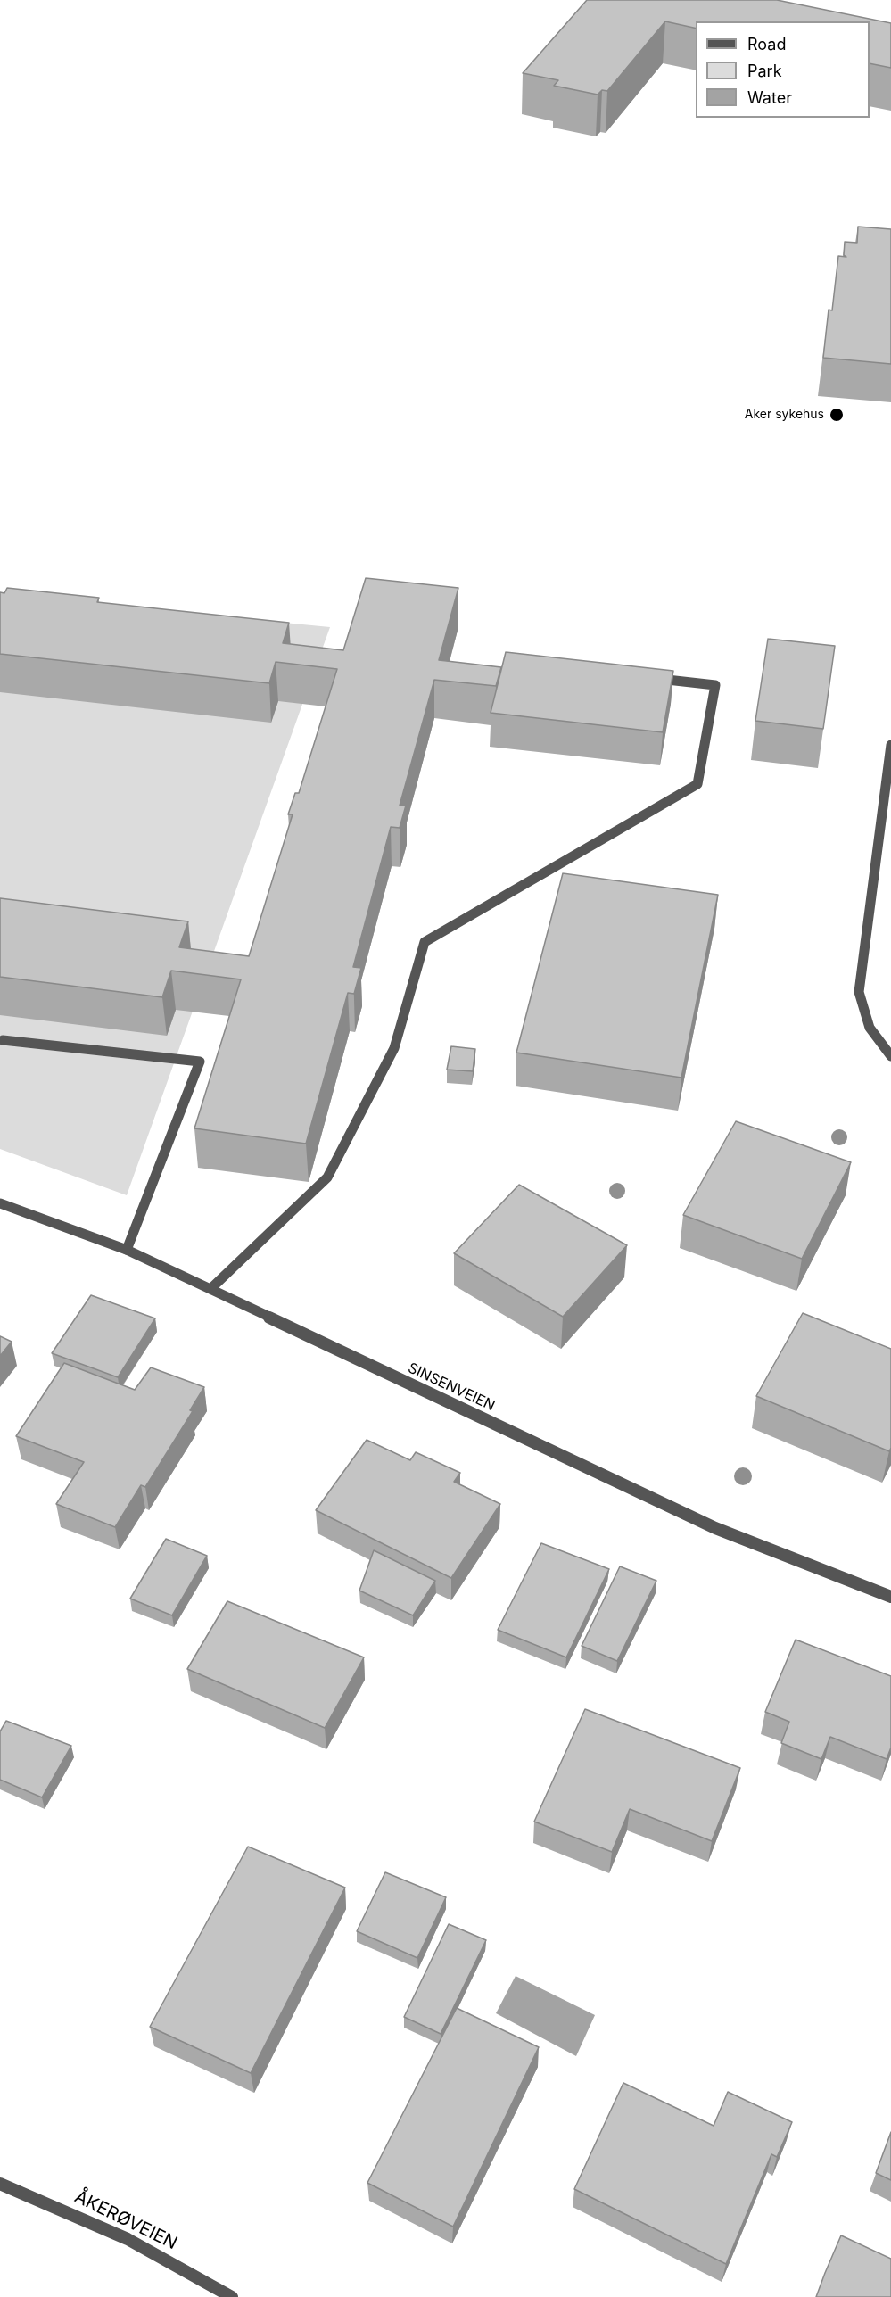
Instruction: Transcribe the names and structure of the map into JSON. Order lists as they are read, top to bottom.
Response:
{
  "streets": {
    "street": ["SINSENVEIEN", "ÅKERØVEIEN"]
  },
  "places": ["Aker sykehus"],
  "legend": ["Road", "Park", "Water"]
}
